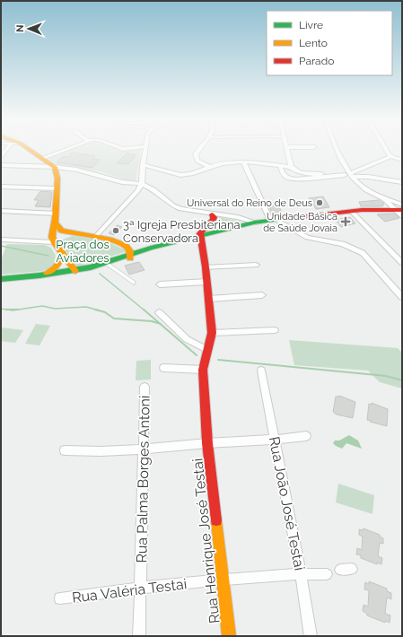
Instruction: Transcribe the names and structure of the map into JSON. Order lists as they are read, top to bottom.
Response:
{
  "streets": {
    "street": [
      "Rua Palma Borges Antoni",
      "Rua João José Testai",
      "Rua Henrique José Testai",
      "Rua Valéria Testai"
    ]
  },
  "crossings": [
    ["Rua Palma Borges Antoni", "Rua Valéria Testai"],
    ["Rua João José Testai", "Rua Valéria Testai"],
    ["Rua Henrique José Testai", "Rua Valéria Testai"]
  ],
  "parks": ["Praça dos Aviadores"],
  "places": {
    "other": ["Universal do Reino de Deus", "3ª Igreja Presbiteriana Conservadora"],
    "health": ["Unidade Básica de Saúde Jovaia"]
  },
  "legend": ["Livre", "Lento", "Parado"],
  "north": "left"
}
